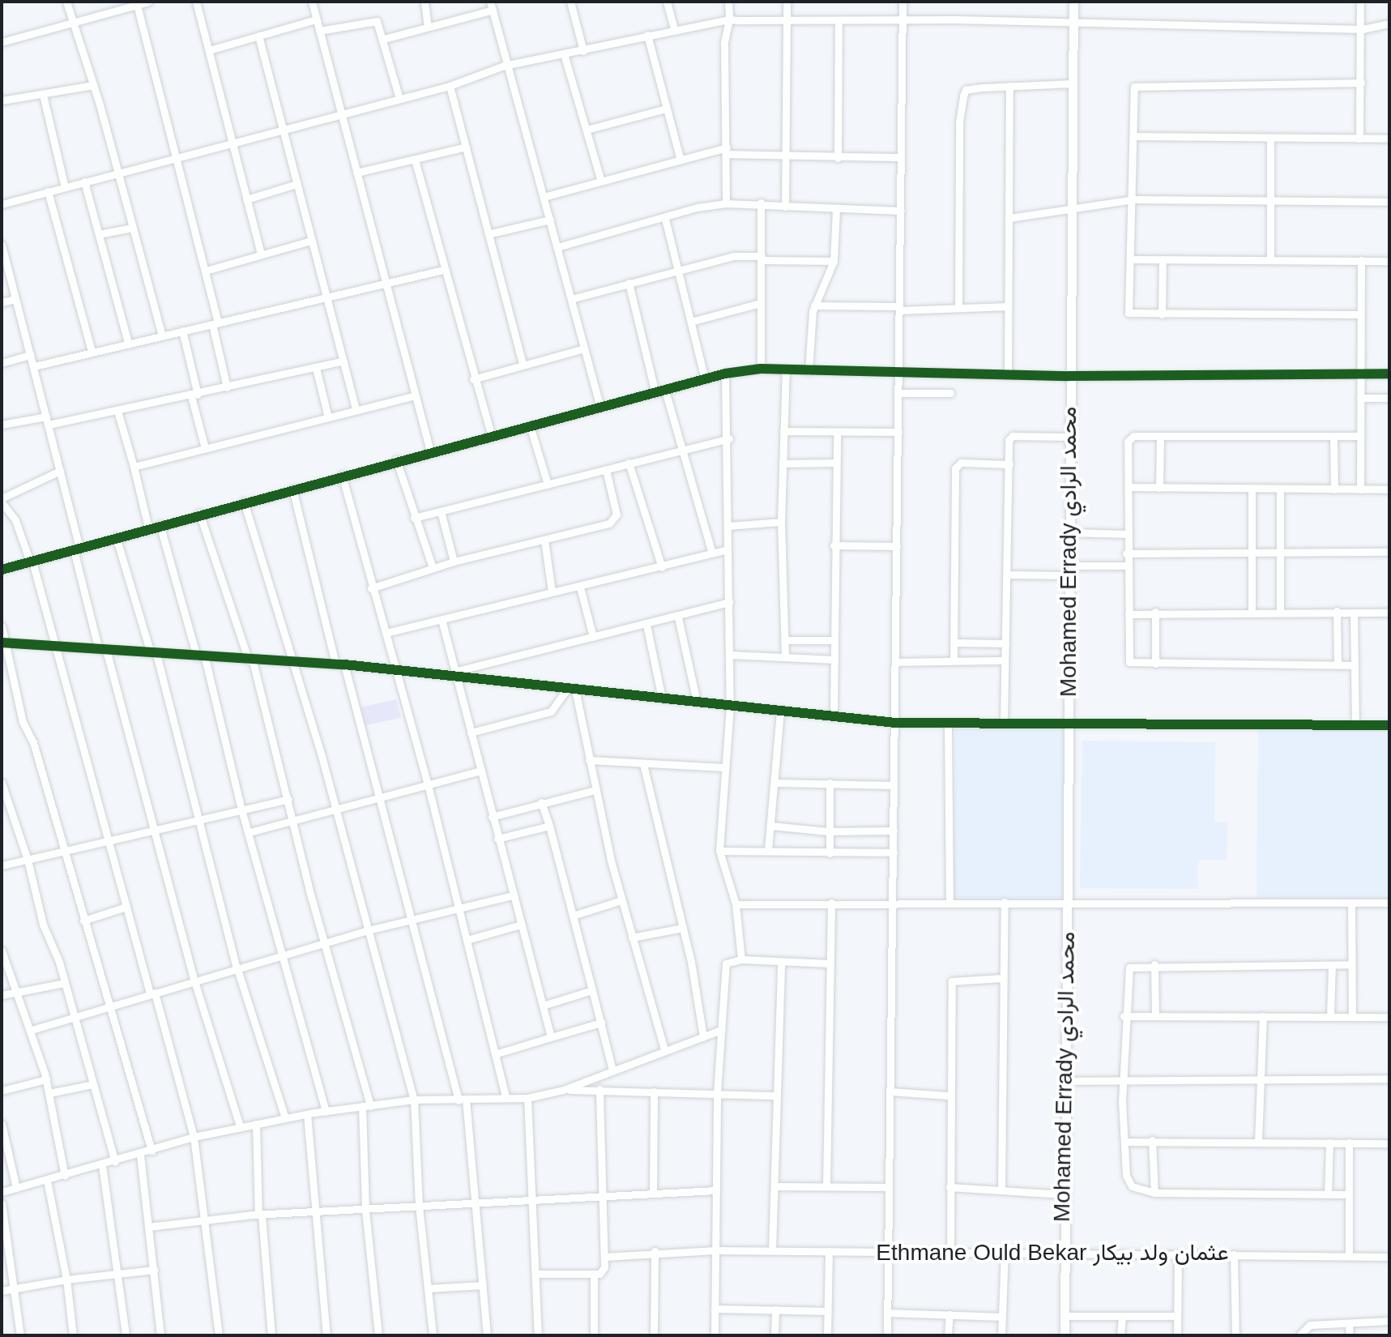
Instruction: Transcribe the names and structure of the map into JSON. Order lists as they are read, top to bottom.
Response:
{
  "streets": {
    "street": ["Mohamed Errady محمد الرادي", "Ethmane Ould Bekar عثمان ولد بيكار"]
  },
  "crossings": [
    ["Mohamed Errady محمد الرادي", "Ethmane Ould Bekar عثمان ولد بيكار"]
  ]
}
